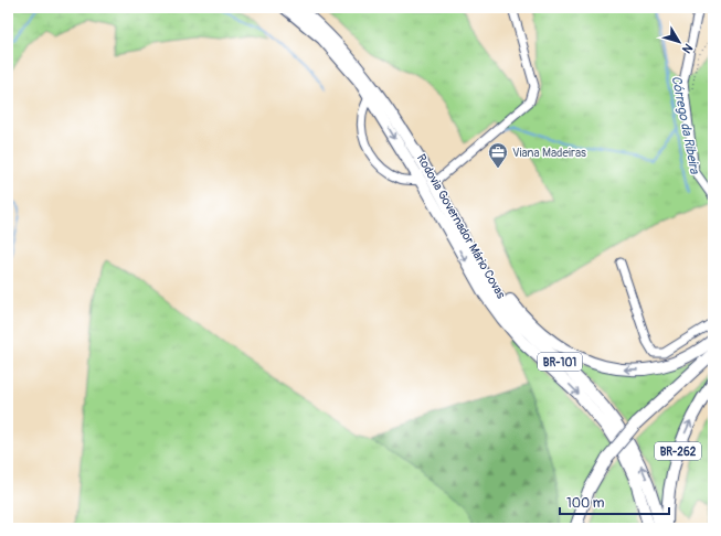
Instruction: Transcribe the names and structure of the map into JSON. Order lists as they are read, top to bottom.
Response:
{
  "streets": {
    "highway": ["Rodovia Governador Mário Covas", "BR-101", "BR-262"]
  },
  "water": ["Córrego da Ribeira"],
  "places": {
    "office": ["Viana Madeiras"]
  },
  "scale_bar": "100 m",
  "north": "bottom right"
}
